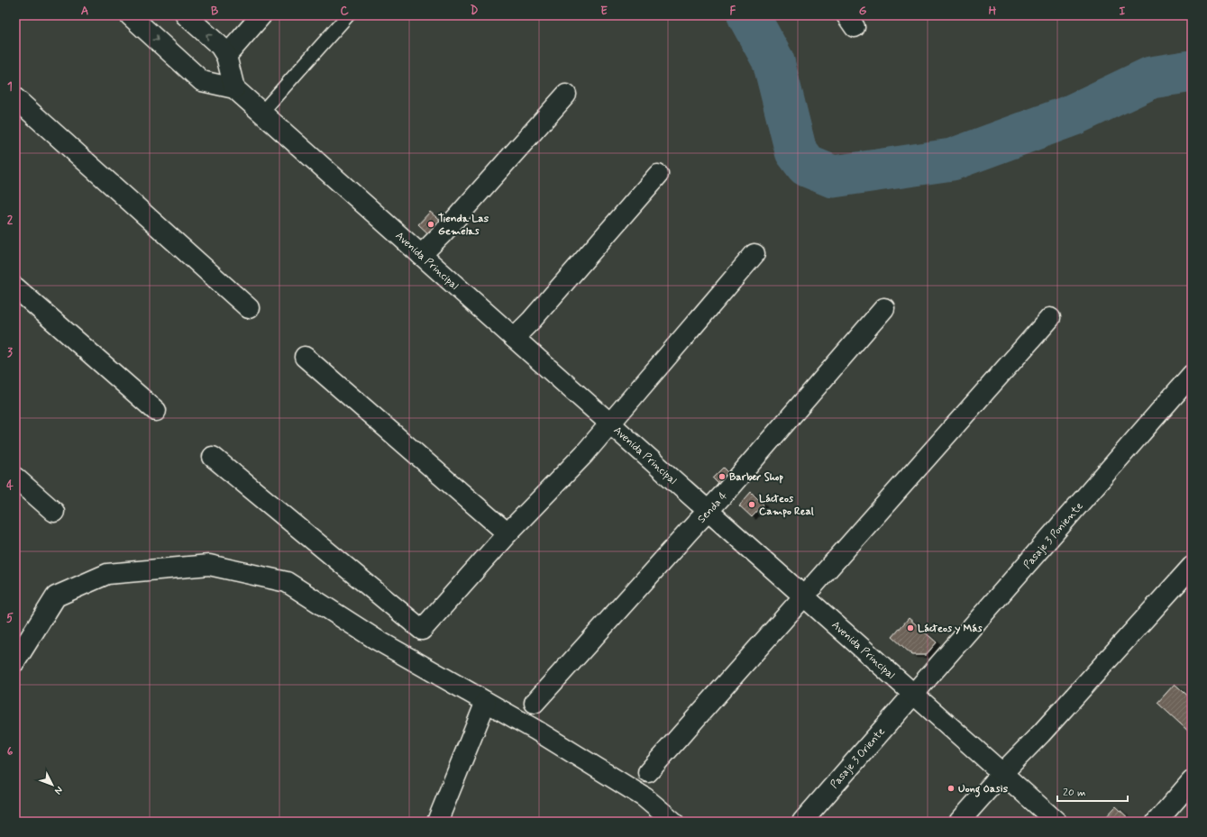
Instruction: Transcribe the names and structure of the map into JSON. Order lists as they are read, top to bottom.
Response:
{
  "streets": {
    "street": [
      "Avenida Principal",
      "Senda 4",
      "Pasaje 3 Poniente",
      "Pasaje 3 Oriente"
    ]
  },
  "crossings": [
    ["Avenida Principal", "Senda 4"],
    ["Avenida Principal", "Pasaje 3 Poniente"],
    ["Avenida Principal", "Pasaje 3 Oriente"],
    ["Pasaje 3 Poniente", "Pasaje 3 Oriente"]
  ],
  "places": [
    "Tienda Las Gemelas",
    "Barber Shop",
    "Lácteos Campo Real",
    "Lácteos y Más",
    "Uong Oasis"
  ],
  "scale_bar": "20 m",
  "north": "bottom right",
  "grid": {
    "columns": [
      "A",
      "B",
      "C",
      "D",
      "E",
      "F",
      "G",
      "H",
      "I"
    ],
    "rows": [
      "1",
      "2",
      "3",
      "4",
      "5",
      "6"
    ]
  }
}
